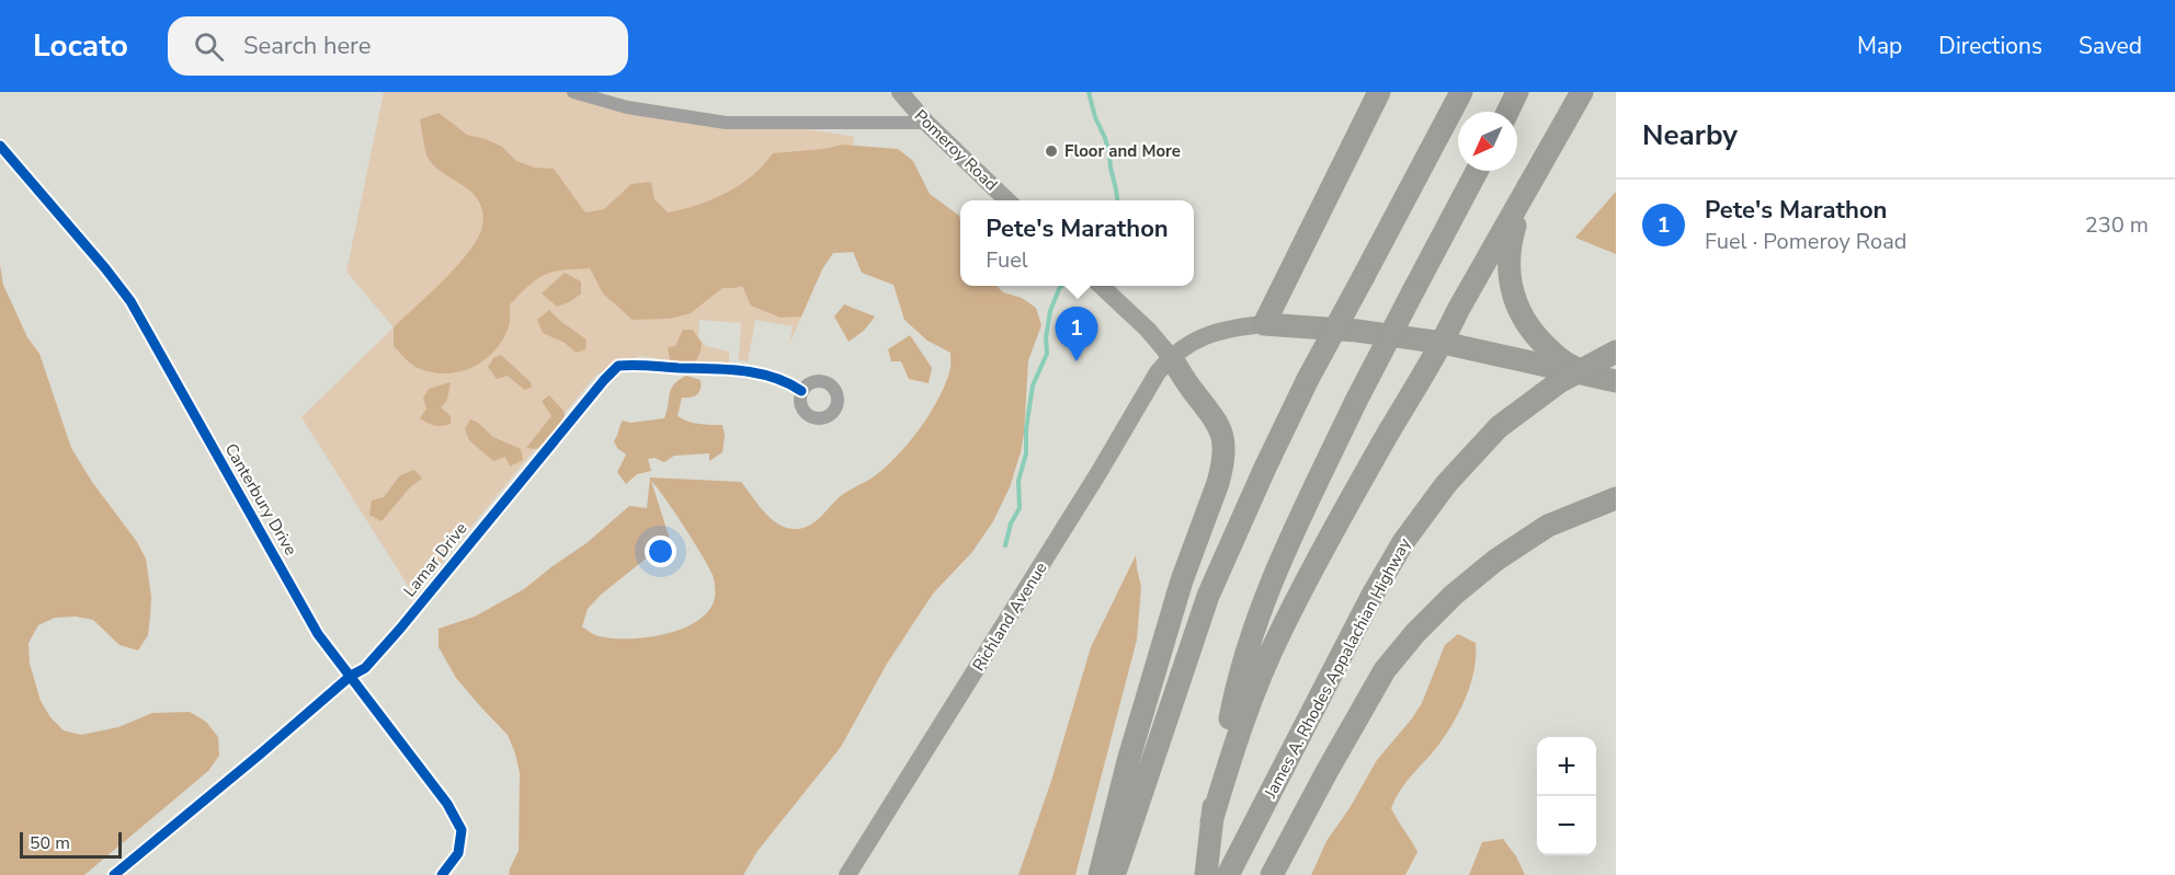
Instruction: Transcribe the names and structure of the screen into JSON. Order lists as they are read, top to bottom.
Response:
{
  "streets": {
    "highway": ["James A. Rhodes Appalachian Highway"],
    "main road": ["Pomeroy Road", "Richland Avenue"],
    "street": ["Canterbury Drive", "Lamar Drive"]
  },
  "crossings": [
    ["Canterbury Drive", "Lamar Drive"]
  ],
  "places": ["Floor and More"],
  "scale_bar": "50 m",
  "north": "bottom left",
  "page": {
    "header": "Locato",
    "search": "Search here",
    "nav": ["Map", "Directions", "Saved"],
    "heading": "Nearby",
    "list": [
      {
        "mark": "1",
        "name": "Pete's Marathon",
        "note": "Fuel · Pomeroy Road",
        "value": "230 m"
      }
    ],
    "popup": ["Pete's Marathon", "Fuel"],
    "pins": "1",
    "map_buttons": ["+", "−"],
    "scale": "50 m"
  }
}
